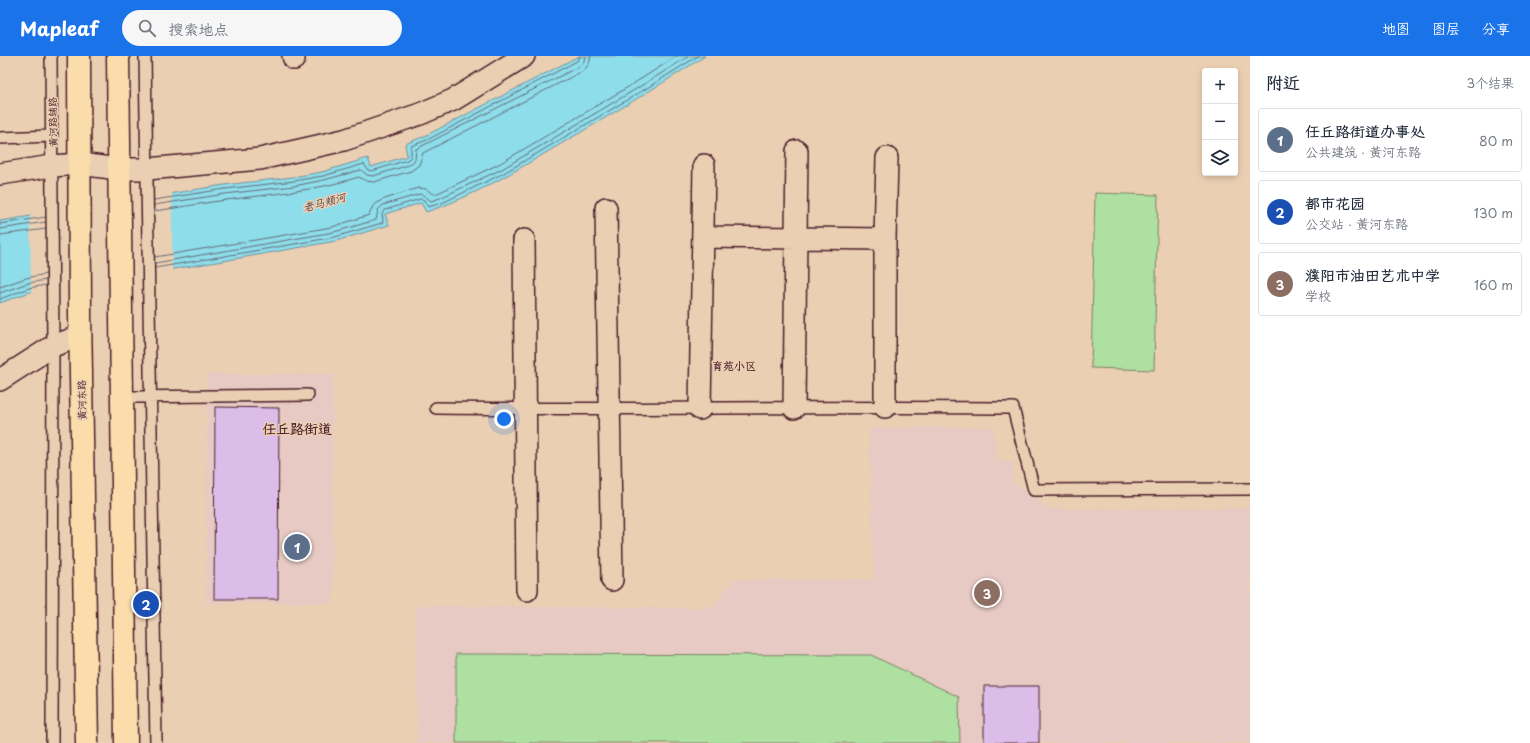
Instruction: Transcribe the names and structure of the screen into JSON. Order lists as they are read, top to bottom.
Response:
{
  "streets": {
    "main road": ["黄河东路"],
    "lane": ["黄河路辅路"]
  },
  "districts": ["育苑小区", "任丘路街道"],
  "water": ["老马颊河"],
  "page": {
    "header": "Mapleaf",
    "search": "搜索地点",
    "nav": ["地图", "图层", "分享"],
    "heading": ["附近", "3个结果"],
    "map_buttons": ["+", "−"],
    "list": [
      {
        "mark": "1",
        "name": "任丘路街道办事处",
        "note": "公共建筑 · 黄河东路",
        "value": "80 m"
      },
      {
        "mark": "2",
        "name": "都市花园",
        "note": "公交站 · 黄河东路",
        "value": "130 m"
      },
      {
        "mark": "3",
        "name": "濮阳市油田艺术中学",
        "note": "学校",
        "value": "160 m"
      }
    ],
    "pins": ["1", "3", "2"]
  }
}
